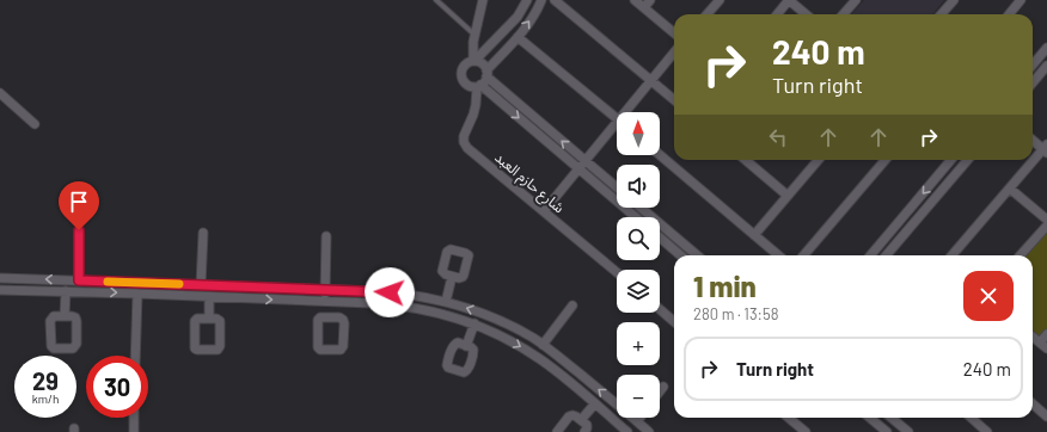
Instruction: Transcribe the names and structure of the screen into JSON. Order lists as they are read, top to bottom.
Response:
{
  "streets": {
    "street": ["شارع حازم العبد"]
  },
  "north": "top",
  "page": {
    "turn": ["240 m", "Turn right"],
    "map_buttons": ["+", "−"],
    "heading": ["1 min", "280 m · 13:58"],
    "list": [
      {
        "name": "Turn right",
        "value": "240 m"
      }
    ],
    "speed": "29 km/h",
    "limit": "30"
  }
}
